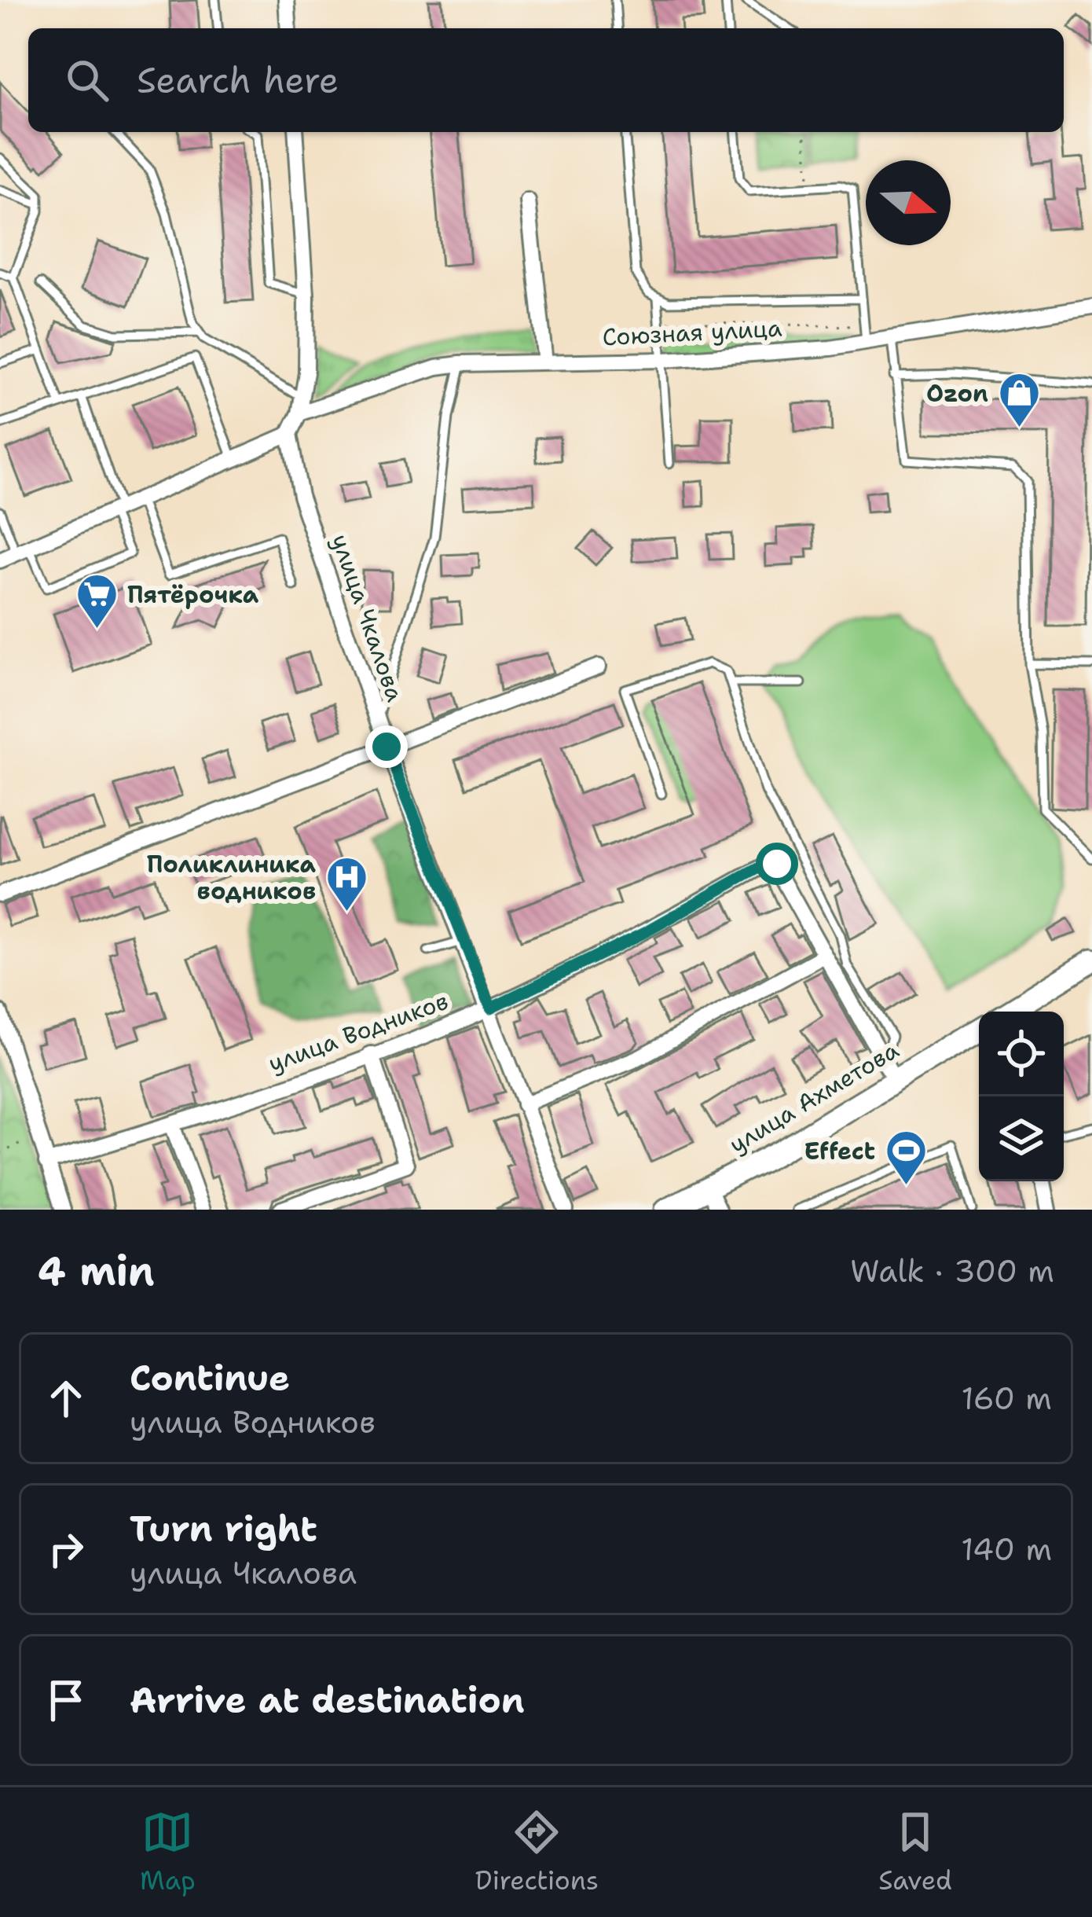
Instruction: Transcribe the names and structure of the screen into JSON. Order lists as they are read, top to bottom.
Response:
{
  "streets": {
    "main road": ["улица Ахметова"],
    "street": ["Союзная улица", "улица Чкалова", "улица Водников"]
  },
  "crossings": [
    ["улица Чкалова", "улица Водников"]
  ],
  "places": {
    "shop": ["Ozon"],
    "supermarket": ["Пятёрочка"],
    "hospital": ["Поликлиника водников"],
    "sports": ["Effect"]
  },
  "north": "right",
  "page": {
    "search": "Search here",
    "heading": ["4 min", "Walk · 300 m"],
    "list": [
      ["Continue", "улица Водников", "160 m"],
      ["Turn right", "улица Чкалова", "140 m"],
      "Arrive at destination"
    ],
    "nav": ["Map", "Directions", "Saved"]
  }
}
